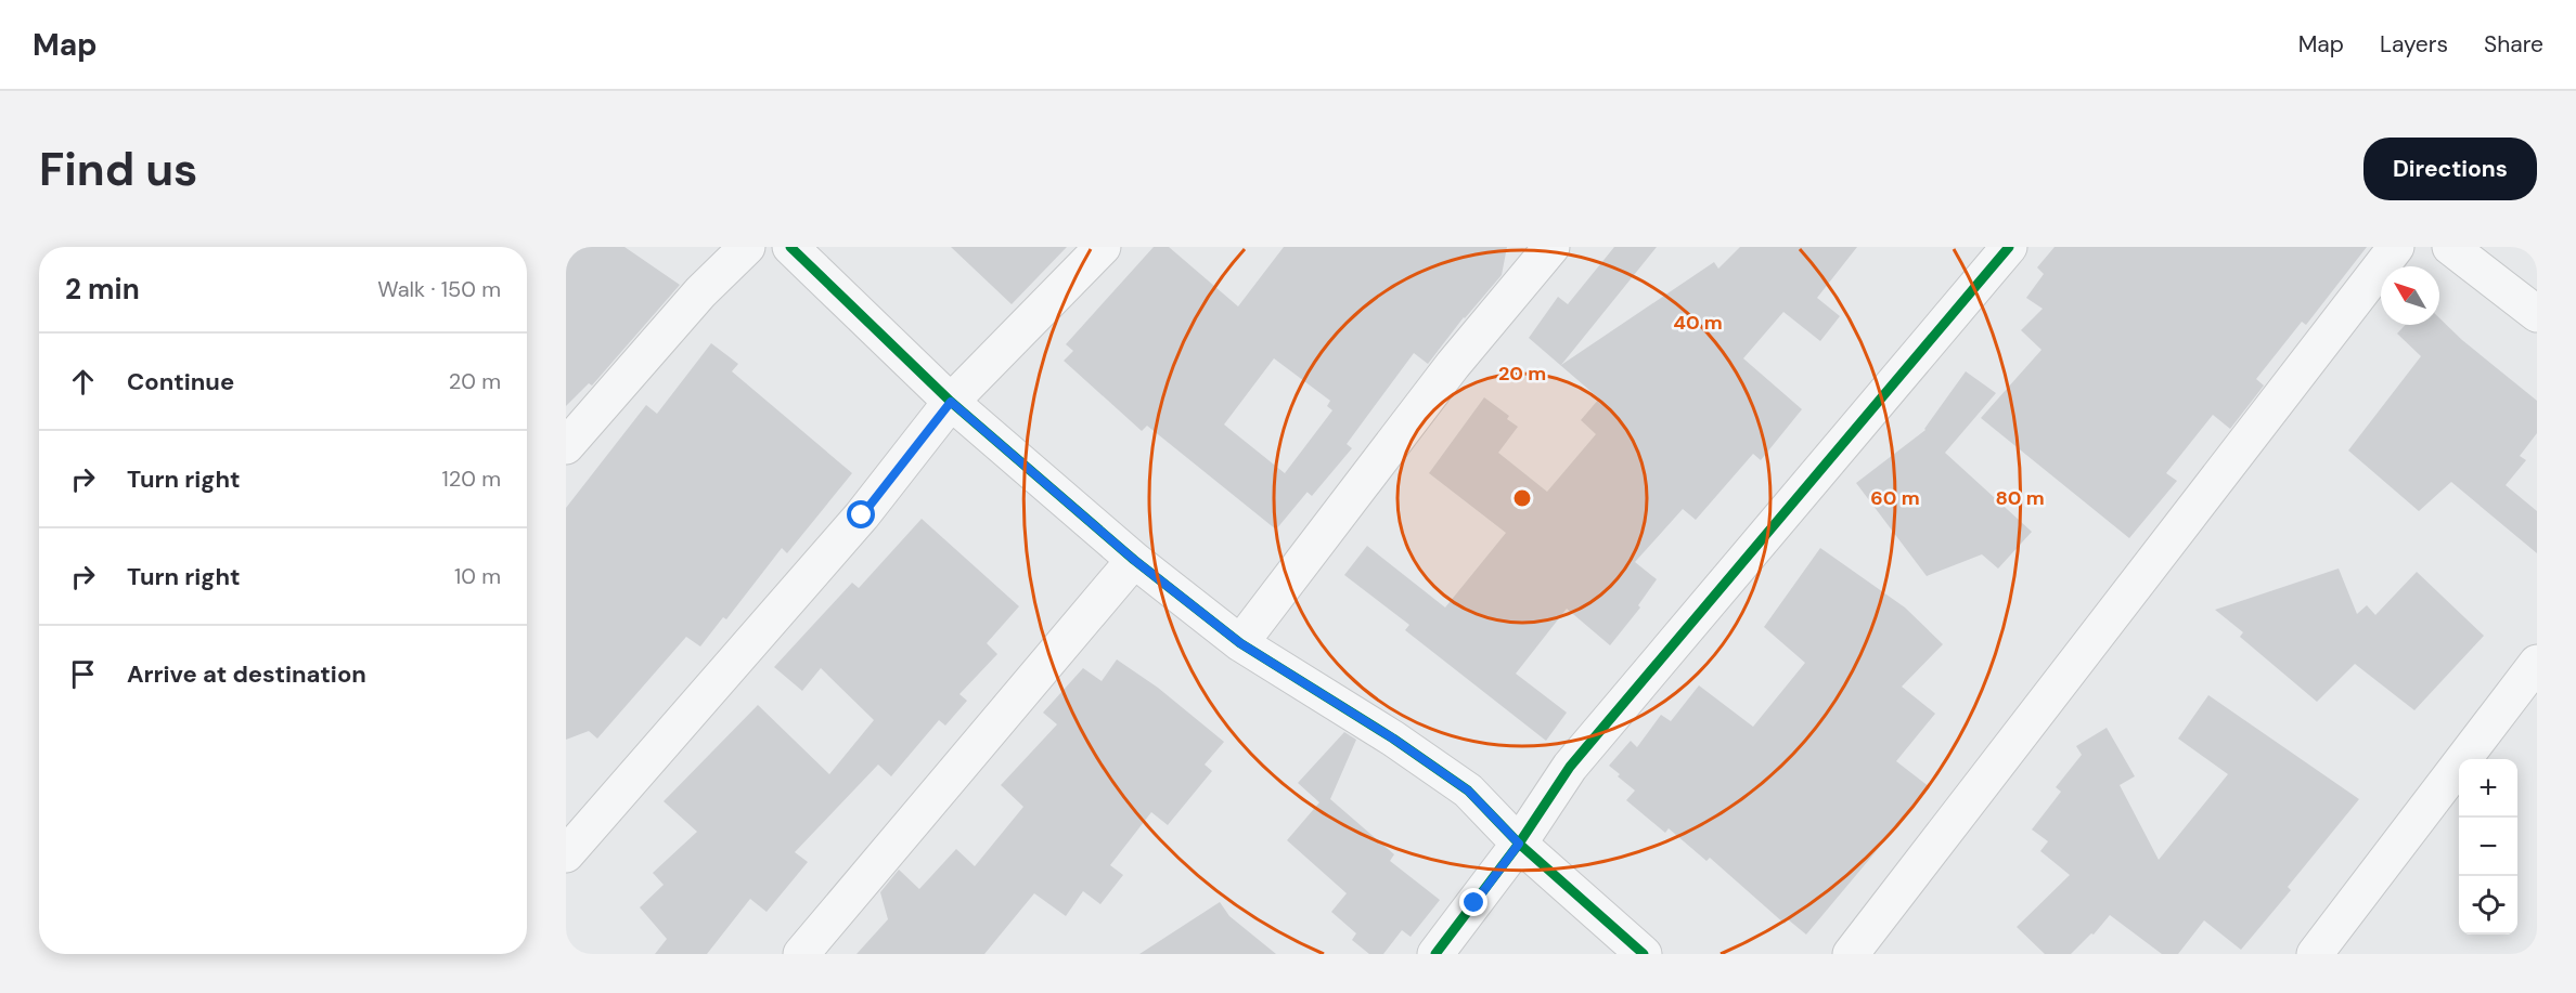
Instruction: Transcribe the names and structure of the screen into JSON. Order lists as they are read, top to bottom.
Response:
{
  "north": "top left",
  "page": {
    "header": "Map",
    "nav": ["Map", "Layers", "Share"],
    "buttons": "Directions",
    "title": "Find us",
    "heading": ["2 min", "Walk · 150 m"],
    "list": [
      ["Continue", "20 m"],
      ["Turn right", "120 m"],
      ["Turn right", "10 m"],
      "Arrive at destination"
    ],
    "map_buttons": ["+", "−"]
  },
  "rings": [
    "40 m",
    "20 m",
    "60 m",
    "80 m"
  ]
}
